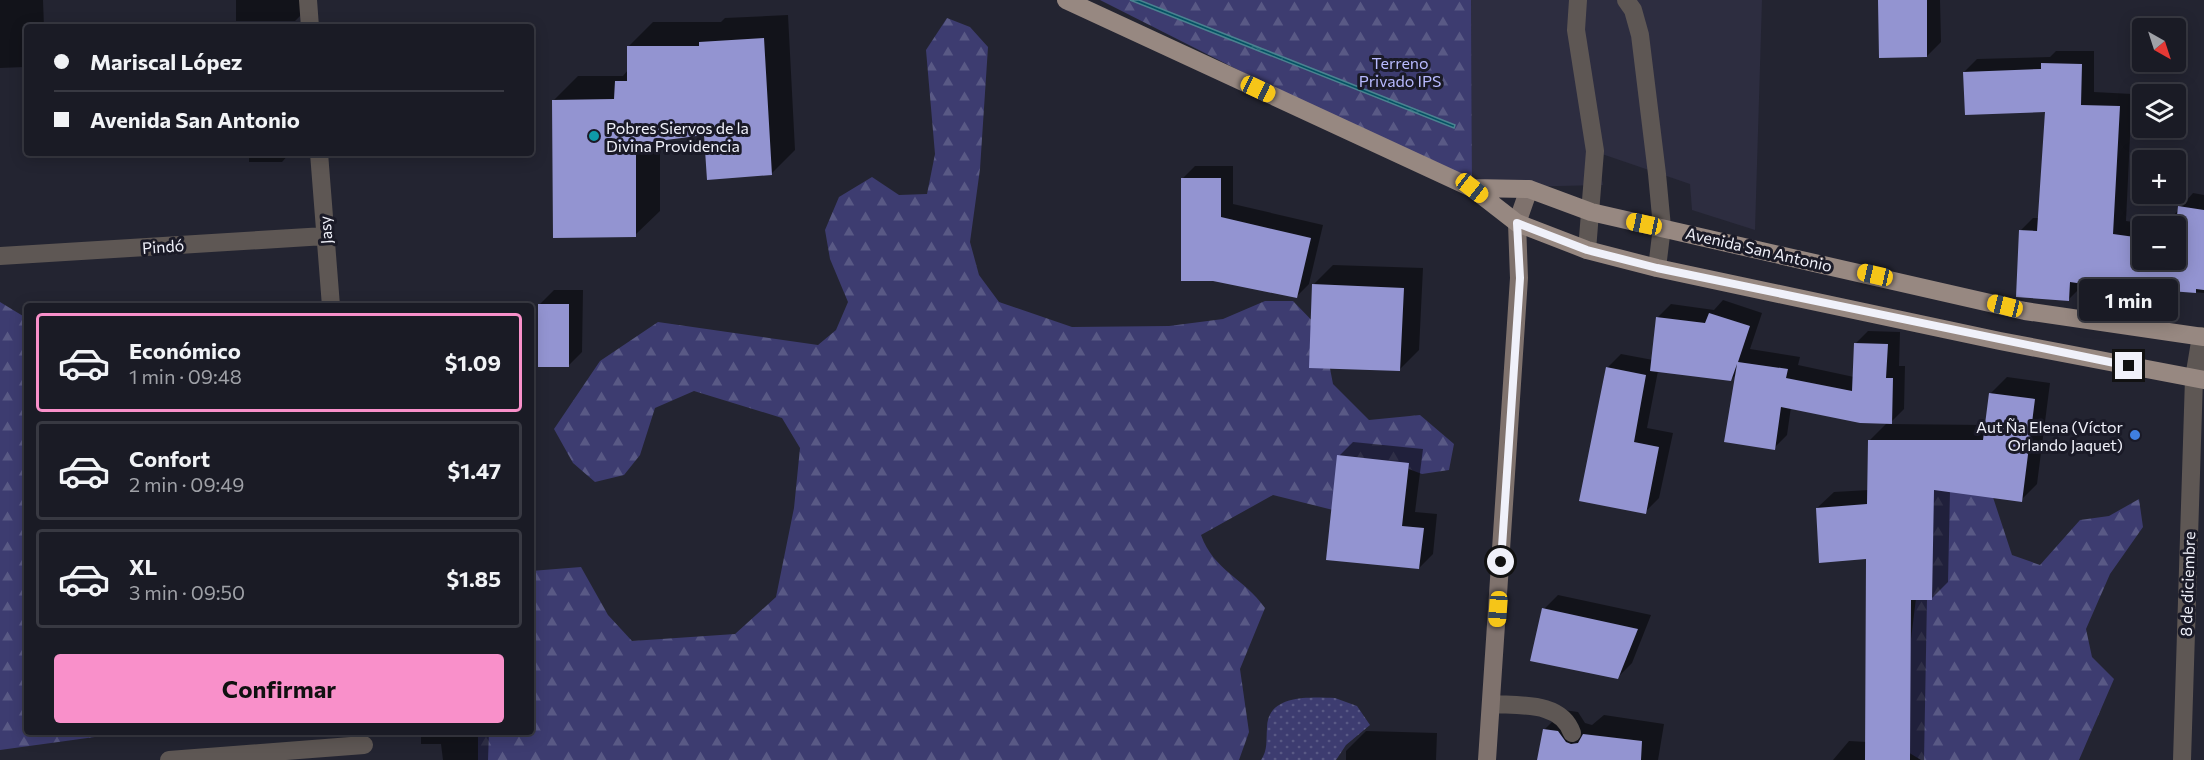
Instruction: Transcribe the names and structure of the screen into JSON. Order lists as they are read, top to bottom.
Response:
{
  "streets": {
    "main road": ["Avenida San Antonio"],
    "street": ["Jasy", "Pindó", "8 de diciembre"]
  },
  "crossings": [
    ["Jasy", "Pindó"],
    ["Avenida San Antonio", "8 de diciembre"]
  ],
  "parks": ["Terreno Privado IPS"],
  "places": ["Pobres Siervos de la Divina Providencia", "Aut Ña Elena (Víctor Orlando Jaquet)"],
  "north": "bottom right",
  "page": {
    "map_buttons": ["+", "−"],
    "banner": ["Mariscal López", "Avenida San Antonio"],
    "bubble": "1 min",
    "list": [
      {
        "name": "Económico",
        "note": "1 min · 09:48",
        "value": "$1.09"
      },
      {
        "name": "Confort",
        "note": "2 min · 09:49",
        "value": "$1.47"
      },
      {
        "name": "XL",
        "note": "3 min · 09:50",
        "value": "$1.85"
      }
    ],
    "buttons": "Confirmar"
  }
}
